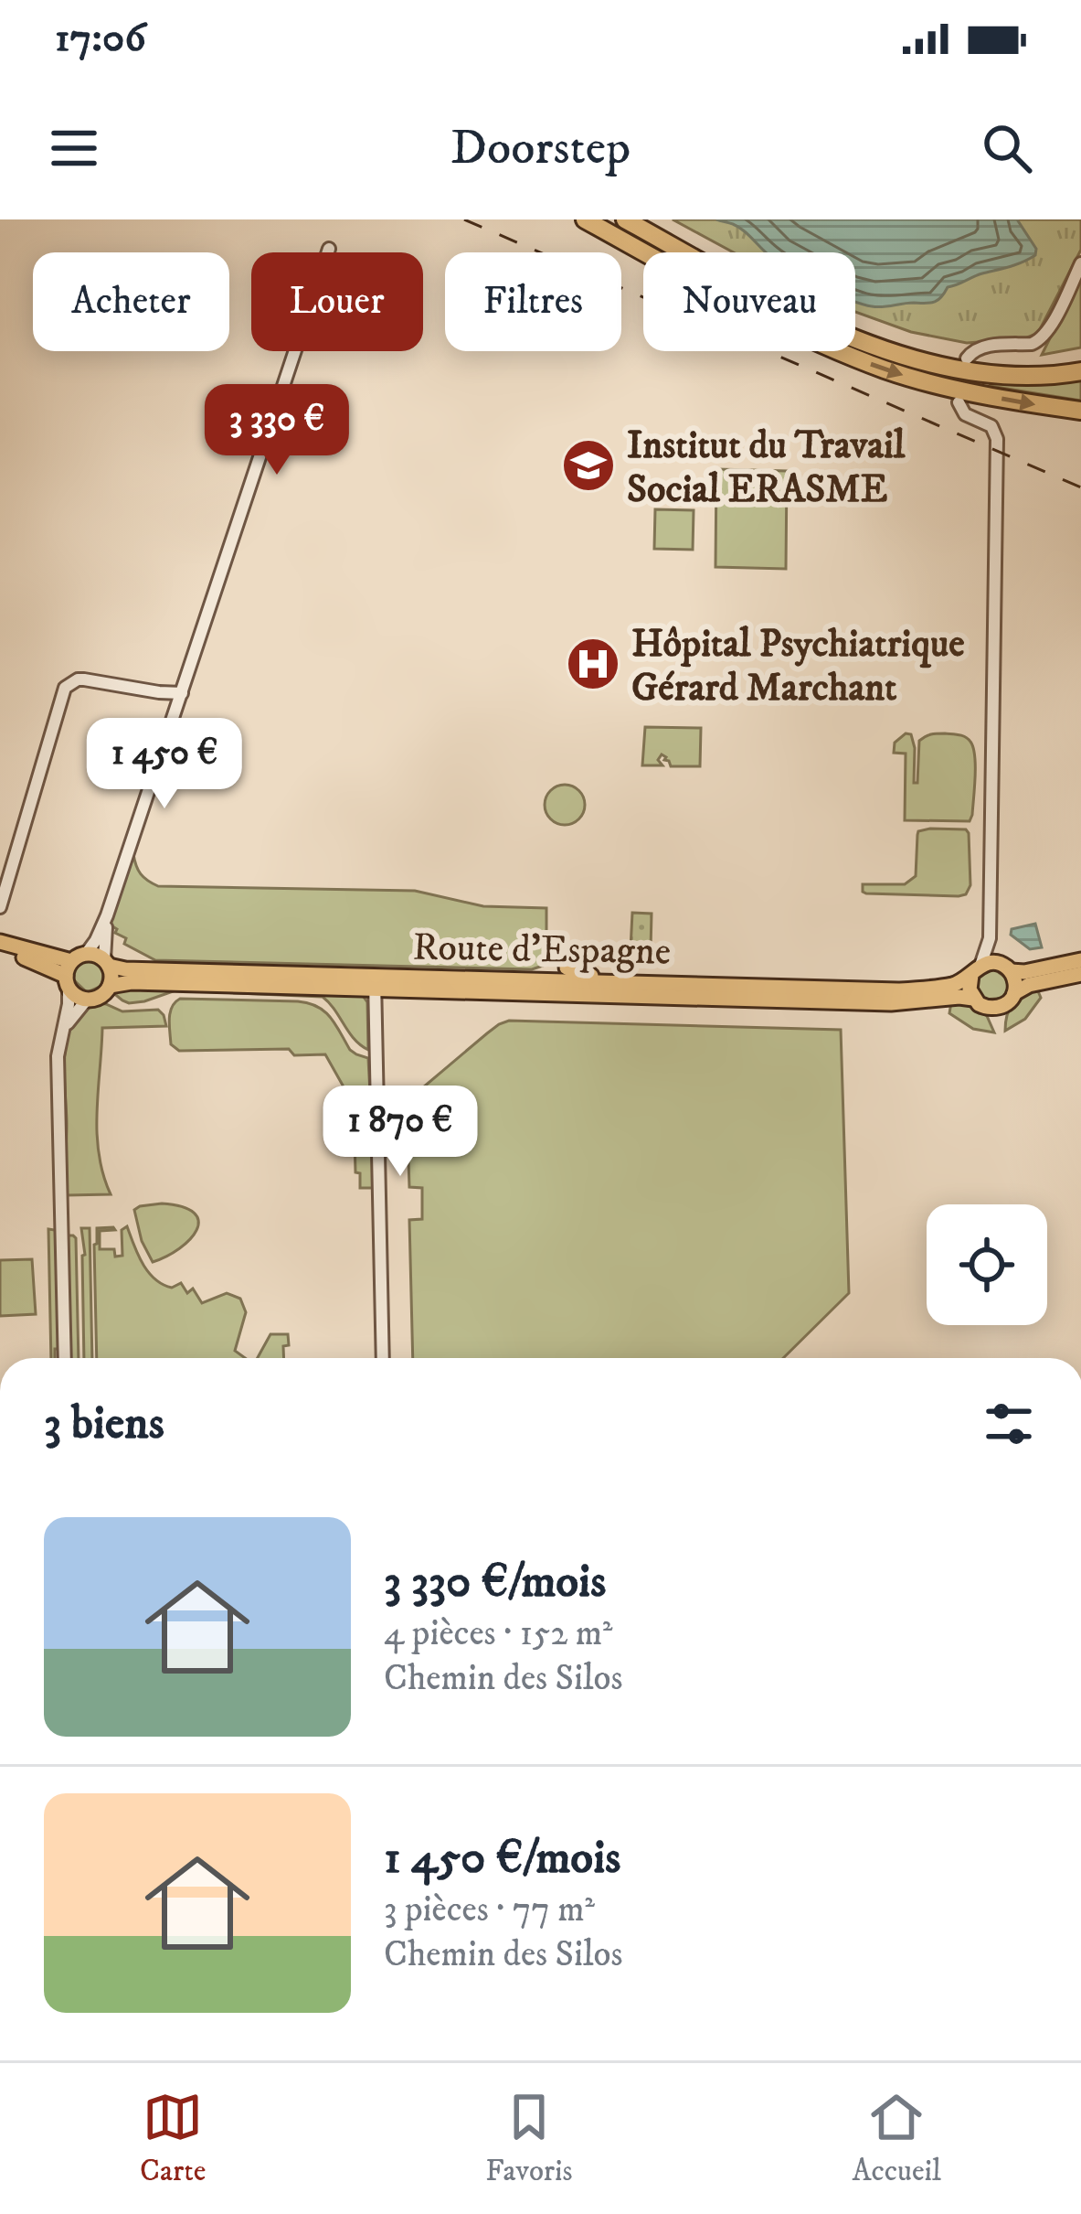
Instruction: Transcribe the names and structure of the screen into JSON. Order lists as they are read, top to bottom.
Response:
{
  "streets": {
    "main road": ["Route d'Espagne"]
  },
  "places": {
    "school or university": ["Institut du Travail Social ERASME"],
    "hospital": ["Hôpital Psychiatrique Gérard Marchant"]
  },
  "page": {
    "status": "17:06",
    "header": "Doorstep",
    "chip": [
      "Acheter",
      "Louer",
      "Filtres",
      "Nouveau"
    ],
    "price": ["3 330 €", "1 450 €", "1 870 €"],
    "heading": "3 biens",
    "list": [
      {
        "name": "3 330 €/mois",
        "note": "4 pièces · 152 m² · Chemin des Silos"
      },
      {
        "name": "1 450 €/mois",
        "note": "3 pièces · 77 m² · Chemin des Silos"
      }
    ],
    "tabs": ["Carte", "Favoris", "Accueil"]
  }
}
